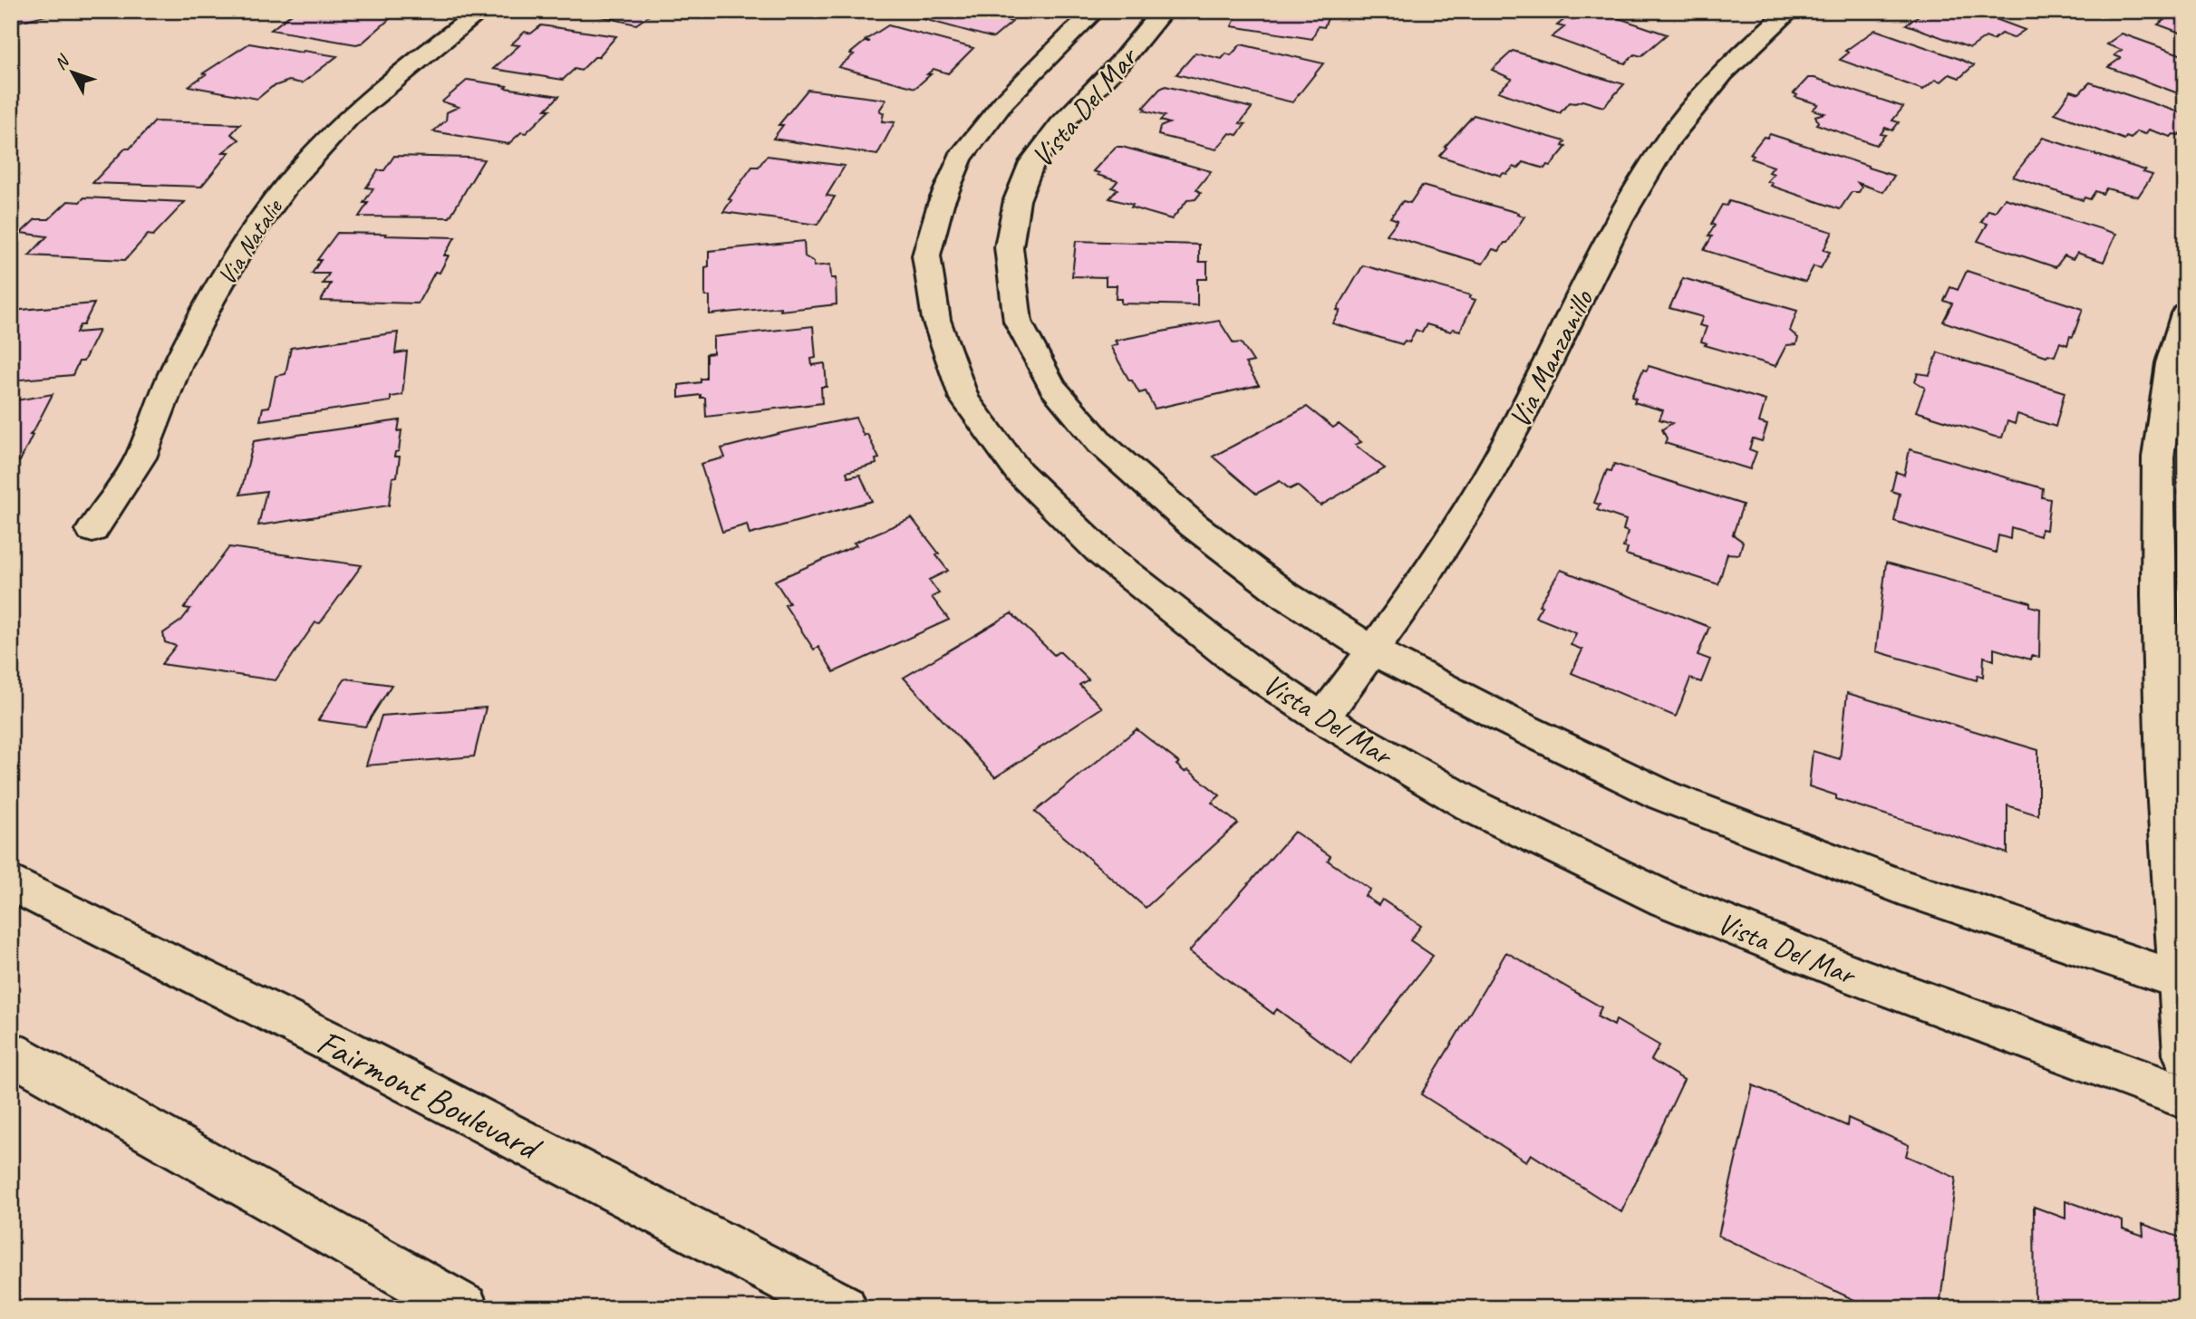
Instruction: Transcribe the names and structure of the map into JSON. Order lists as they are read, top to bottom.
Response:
{
  "streets": {
    "street": [
      "Vista Del Mar",
      "Via Natalie",
      "Via Manzanillo",
      "Fairmont Boulevard"
    ]
  },
  "crossings": [
    ["Vista Del Mar", "Via Manzanillo"]
  ],
  "north": "top left"
}
